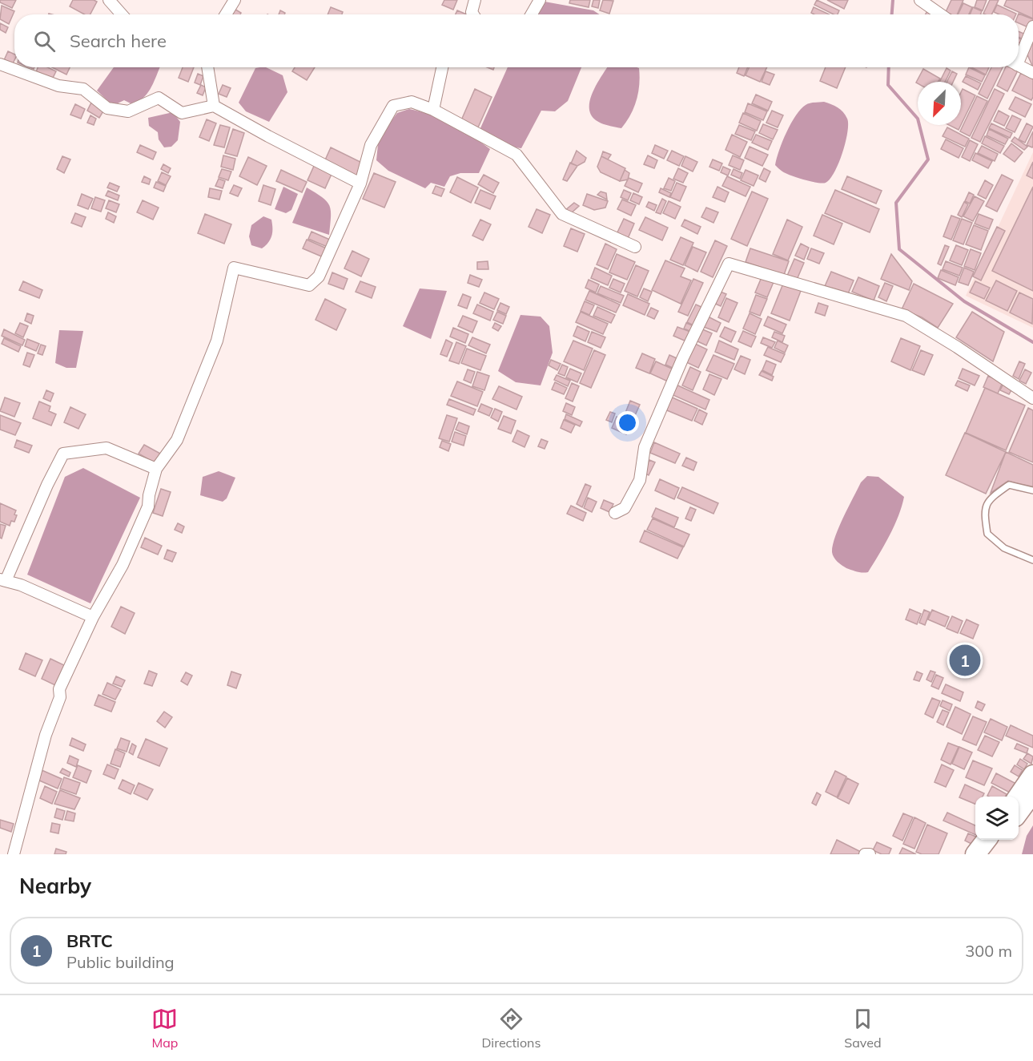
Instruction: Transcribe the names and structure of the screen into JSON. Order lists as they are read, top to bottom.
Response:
{
  "north": "bottom left",
  "page": {
    "search": "Search here",
    "pins": "1",
    "heading": "Nearby",
    "list": [
      {
        "mark": "1",
        "name": "BRTC",
        "note": "Public building",
        "value": "300 m"
      }
    ],
    "nav": ["Map", "Directions", "Saved"]
  }
}
